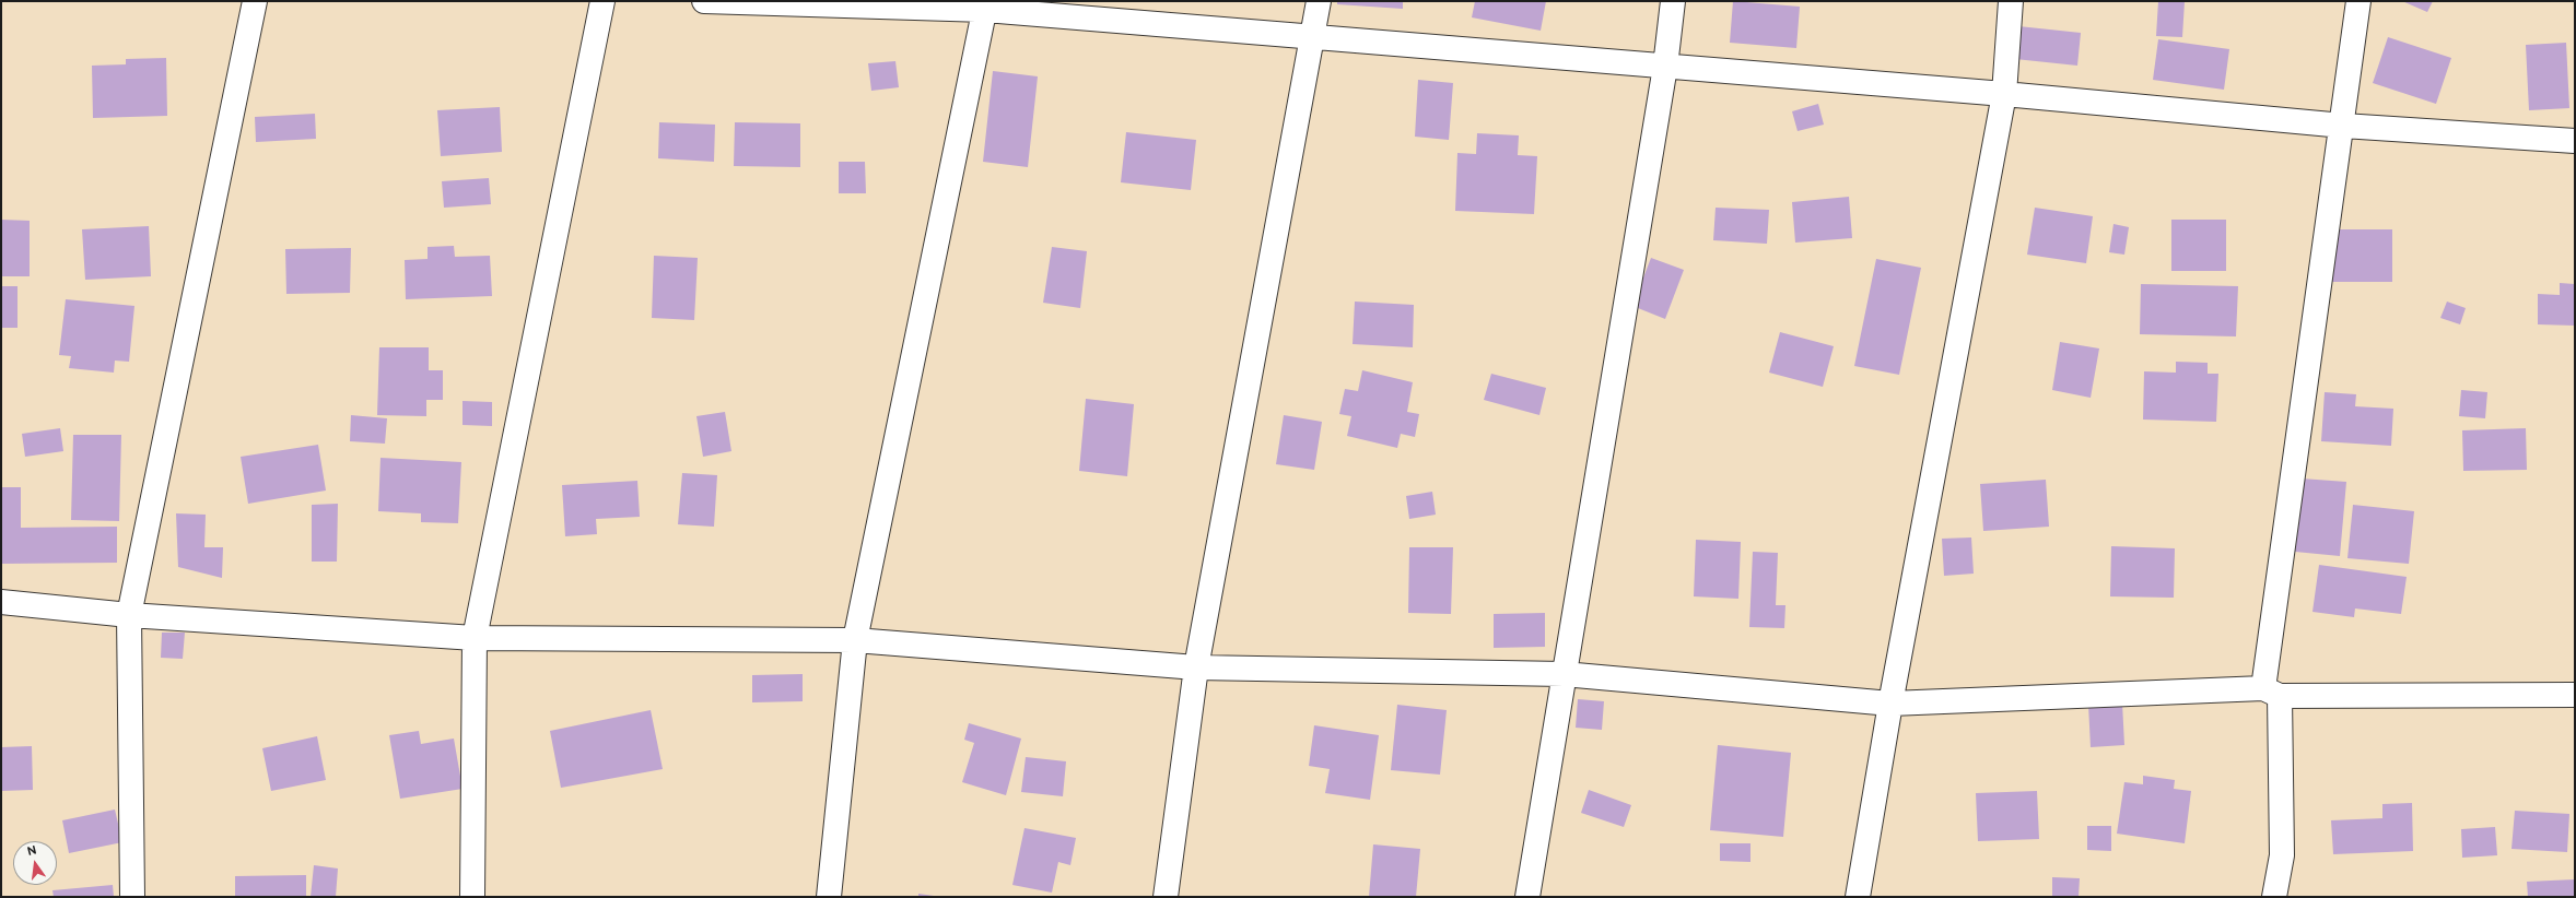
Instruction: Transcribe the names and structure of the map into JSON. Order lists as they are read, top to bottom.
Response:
{
  "north": "top"
}
